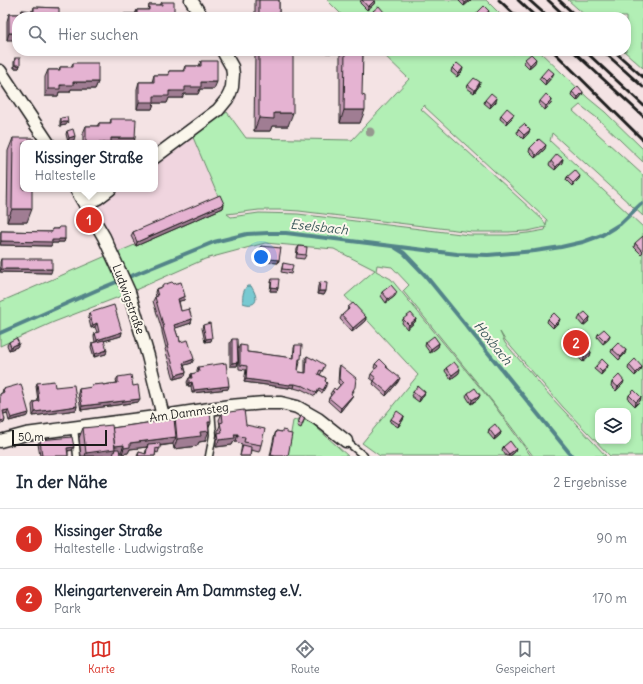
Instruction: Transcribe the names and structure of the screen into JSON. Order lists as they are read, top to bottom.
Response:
{
  "streets": {
    "street": ["Ludwigstraße", "Am Dammsteg"]
  },
  "crossings": [
    ["Ludwigstraße", "Am Dammsteg"]
  ],
  "water": ["Eselsbach", "Hoxbach"],
  "scale_bar": "50 m",
  "page": {
    "search": "Hier suchen",
    "popup": ["Kissinger Straße", "Haltestelle"],
    "pins": ["1", "2"],
    "scale": "50 m",
    "heading": ["In der Nähe", "2 Ergebnisse"],
    "list": [
      {
        "mark": "1",
        "name": "Kissinger Straße",
        "note": "Haltestelle · Ludwigstraße",
        "value": "90 m"
      },
      {
        "mark": "2",
        "name": "Kleingartenverein Am Dammsteg e.V.",
        "note": "Park",
        "value": "170 m"
      }
    ],
    "nav": ["Karte", "Route", "Gespeichert"]
  }
}
